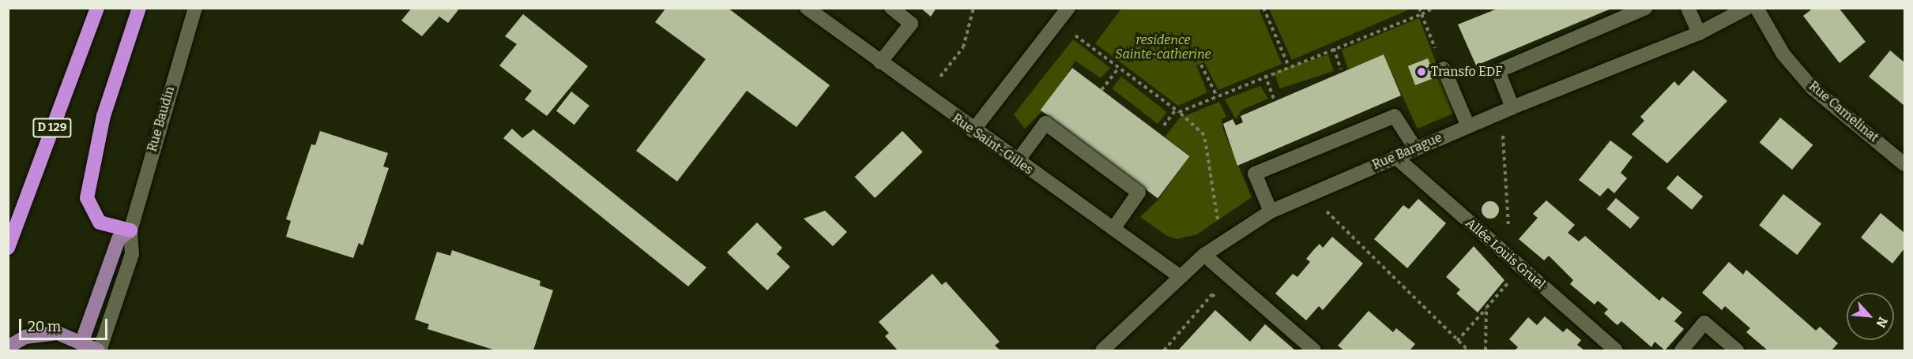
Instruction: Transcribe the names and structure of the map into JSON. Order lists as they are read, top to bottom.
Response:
{
  "streets": {
    "highway": ["D 129"],
    "street": [
      "Rue Camelinat",
      "Rue Baudin",
      "Rue Saint-Gilles",
      "Rue Barague",
      "Allée Louis Gruel"
    ]
  },
  "crossings": [
    ["Rue Saint-Gilles", "Rue Barague"],
    ["Rue Barague", "Allée Louis Gruel"]
  ],
  "parks": ["residence Sainte-catherine"],
  "places": ["Transfo EDF"],
  "scale_bar": "20 m",
  "north": "bottom right"
}
